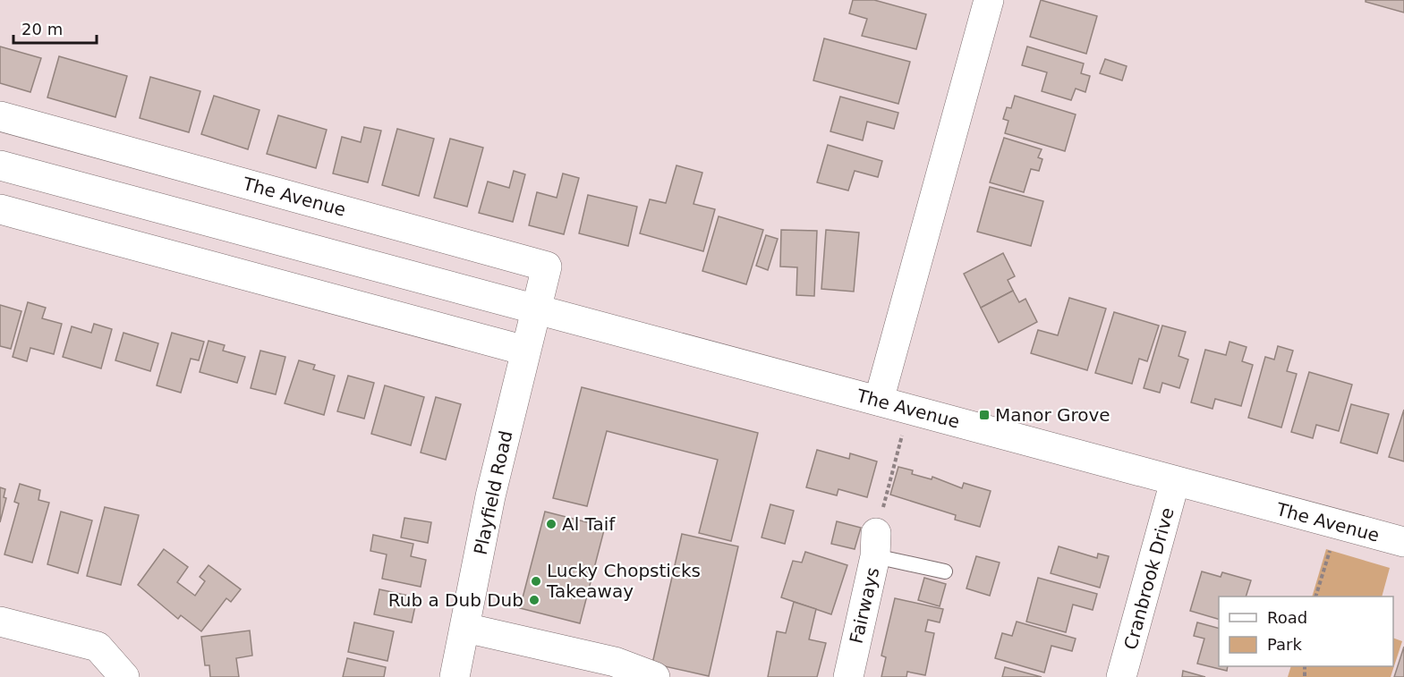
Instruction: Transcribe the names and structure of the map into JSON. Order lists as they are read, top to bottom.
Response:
{
  "streets": {
    "street": [
      "The Avenue",
      "Playfield Road",
      "Cranbrook Drive",
      "Fairways"
    ]
  },
  "crossings": [
    ["The Avenue", "Playfield Road"],
    ["The Avenue", "Cranbrook Drive"]
  ],
  "places": {
    "transit": ["Manor Grove"],
    "other": ["Al Taif", "Lucky Chopsticks Takeaway", "Rub a Dub Dub"]
  },
  "legend": ["Road", "Park"],
  "scale_bar": "20 m"
}
